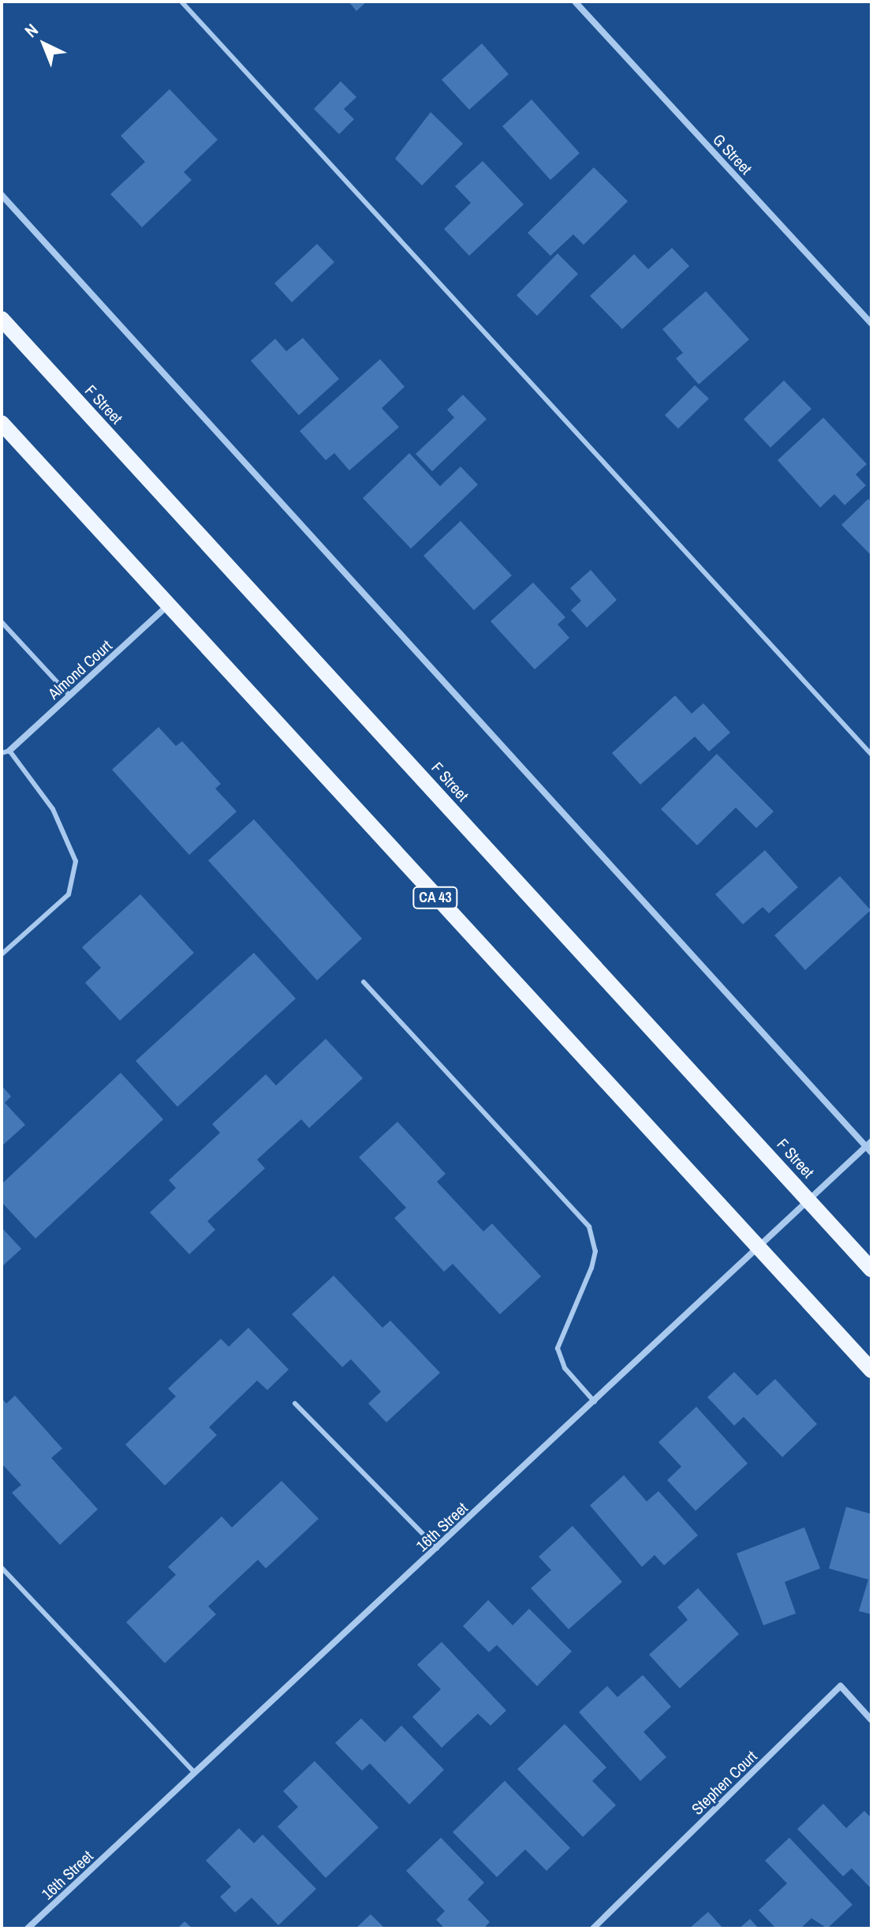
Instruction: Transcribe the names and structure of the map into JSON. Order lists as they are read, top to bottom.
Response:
{
  "streets": {
    "main road": ["F Street", "CA 43"],
    "street": [
      "G Street",
      "Almond Court",
      "16th Street",
      "Stephen Court"
    ]
  },
  "crossings": [
    ["F Street", "16th Street"],
    ["Almond Court", "CA 43"],
    ["CA 43", "16th Street"]
  ],
  "north": "top left"
}
